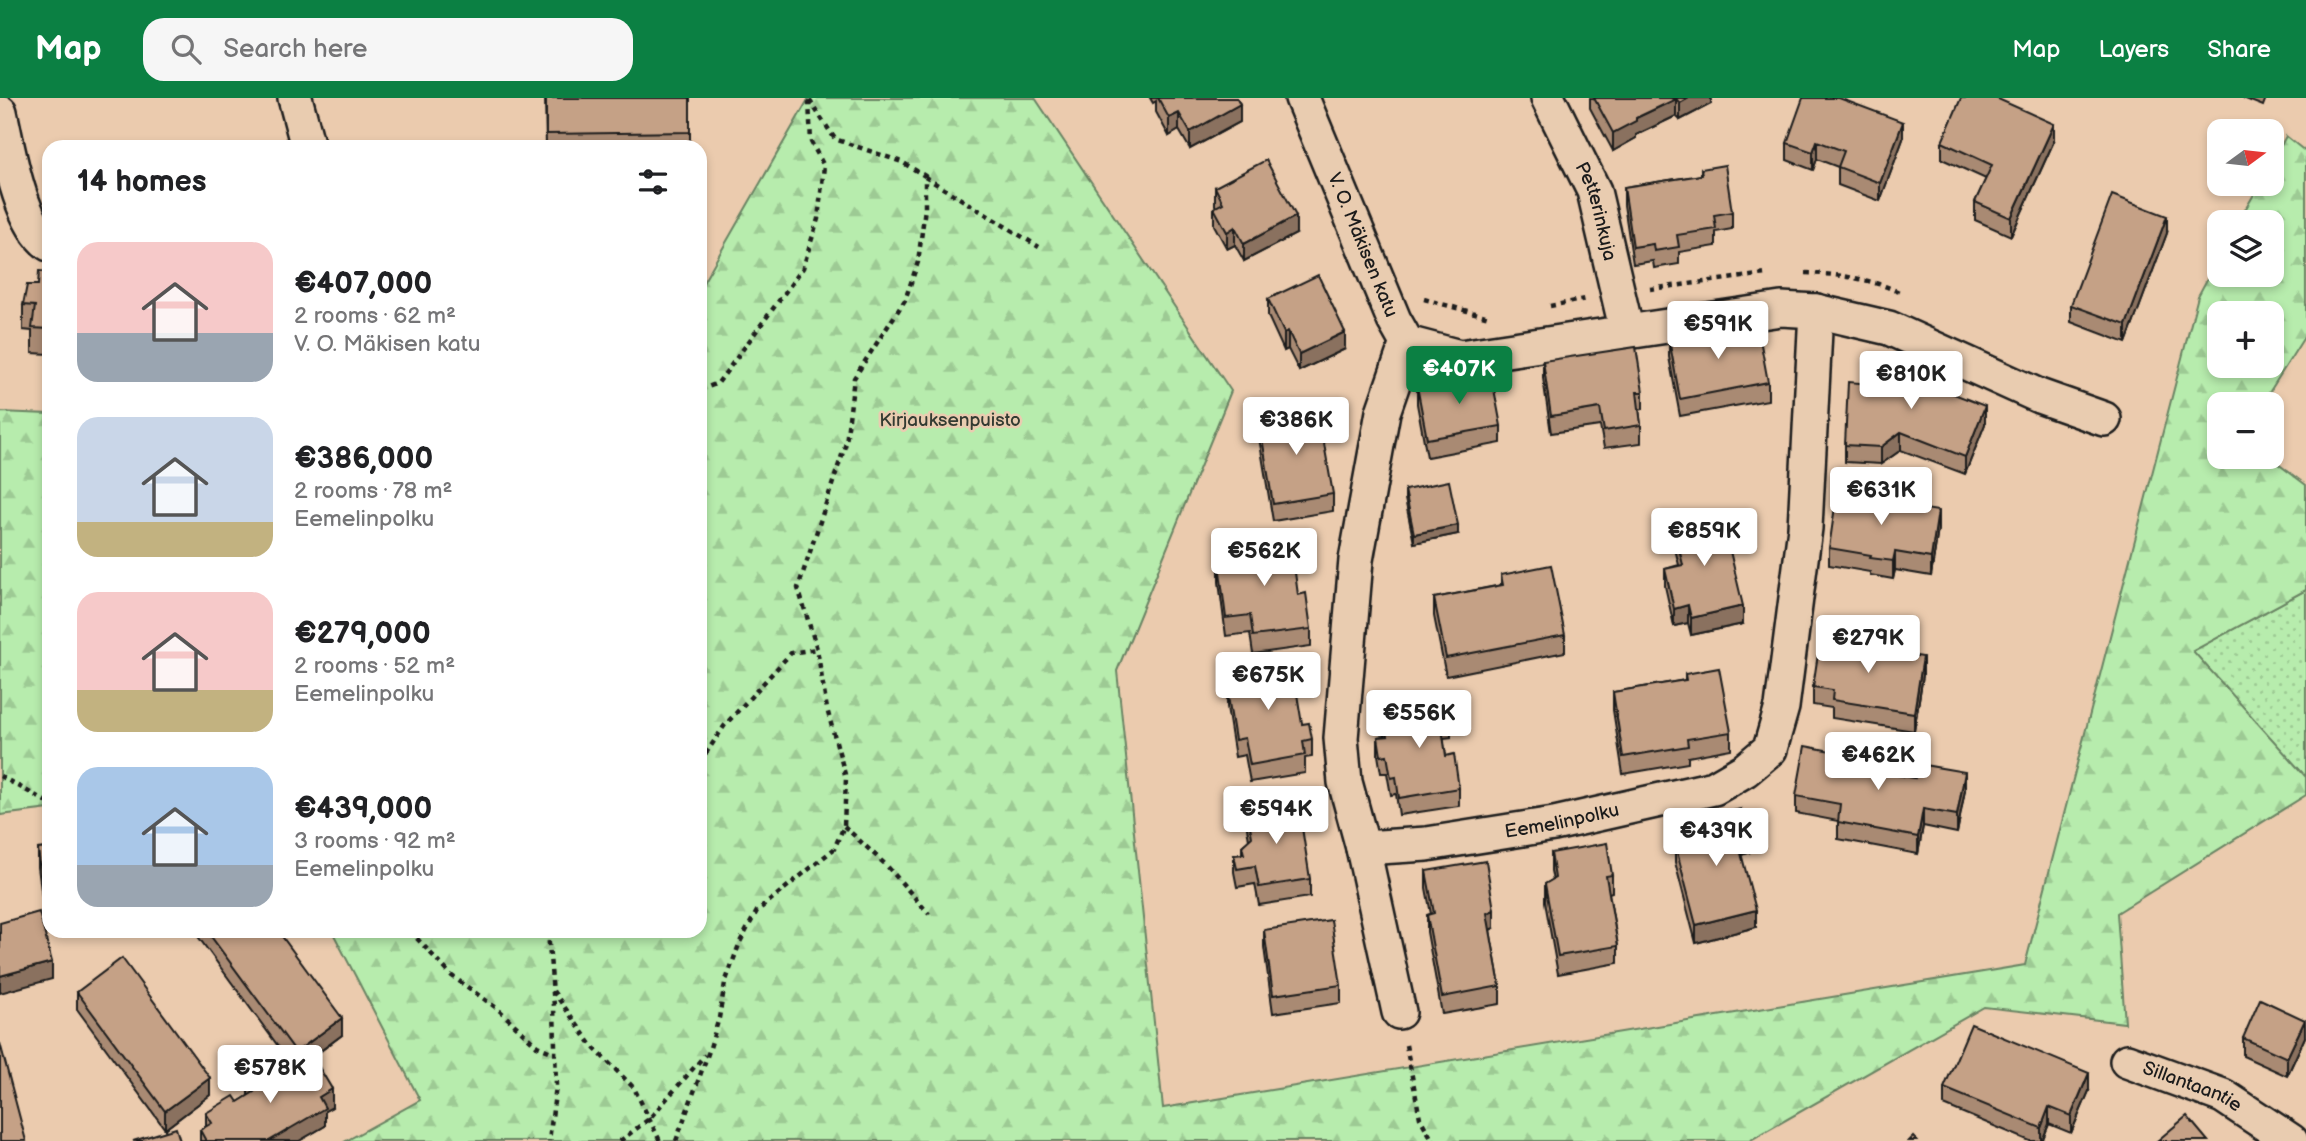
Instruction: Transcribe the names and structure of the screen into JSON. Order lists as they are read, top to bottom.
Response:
{
  "streets": {
    "street": [
      "Petterinkuja",
      "V. O. Mäkisen katu",
      "Eemelinpolku",
      "Sillantaantie"
    ]
  },
  "parks": ["Kirjauksenpuisto"],
  "north": "right",
  "page": {
    "header": "Map",
    "search": "Search here",
    "nav": ["Map", "Layers", "Share"],
    "map_buttons": ["+", "−"],
    "heading": "14 homes",
    "list": [
      {
        "name": "€407,000",
        "note": "2 rooms · 62 m² · V. O. Mäkisen katu"
      },
      {
        "name": "€386,000",
        "note": "2 rooms · 78 m² · Eemelinpolku"
      },
      {
        "name": "€279,000",
        "note": "2 rooms · 52 m² · Eemelinpolku"
      },
      {
        "name": "€439,000",
        "note": "3 rooms · 92 m² · Eemelinpolku"
      }
    ],
    "price": [
      "€591K",
      "€407K",
      "€810K",
      "€386K",
      "€631K",
      "€859K",
      "€562K",
      "€279K",
      "€675K",
      "€556K",
      "€462K",
      "€594K",
      "€439K",
      "€578K"
    ]
  }
}
